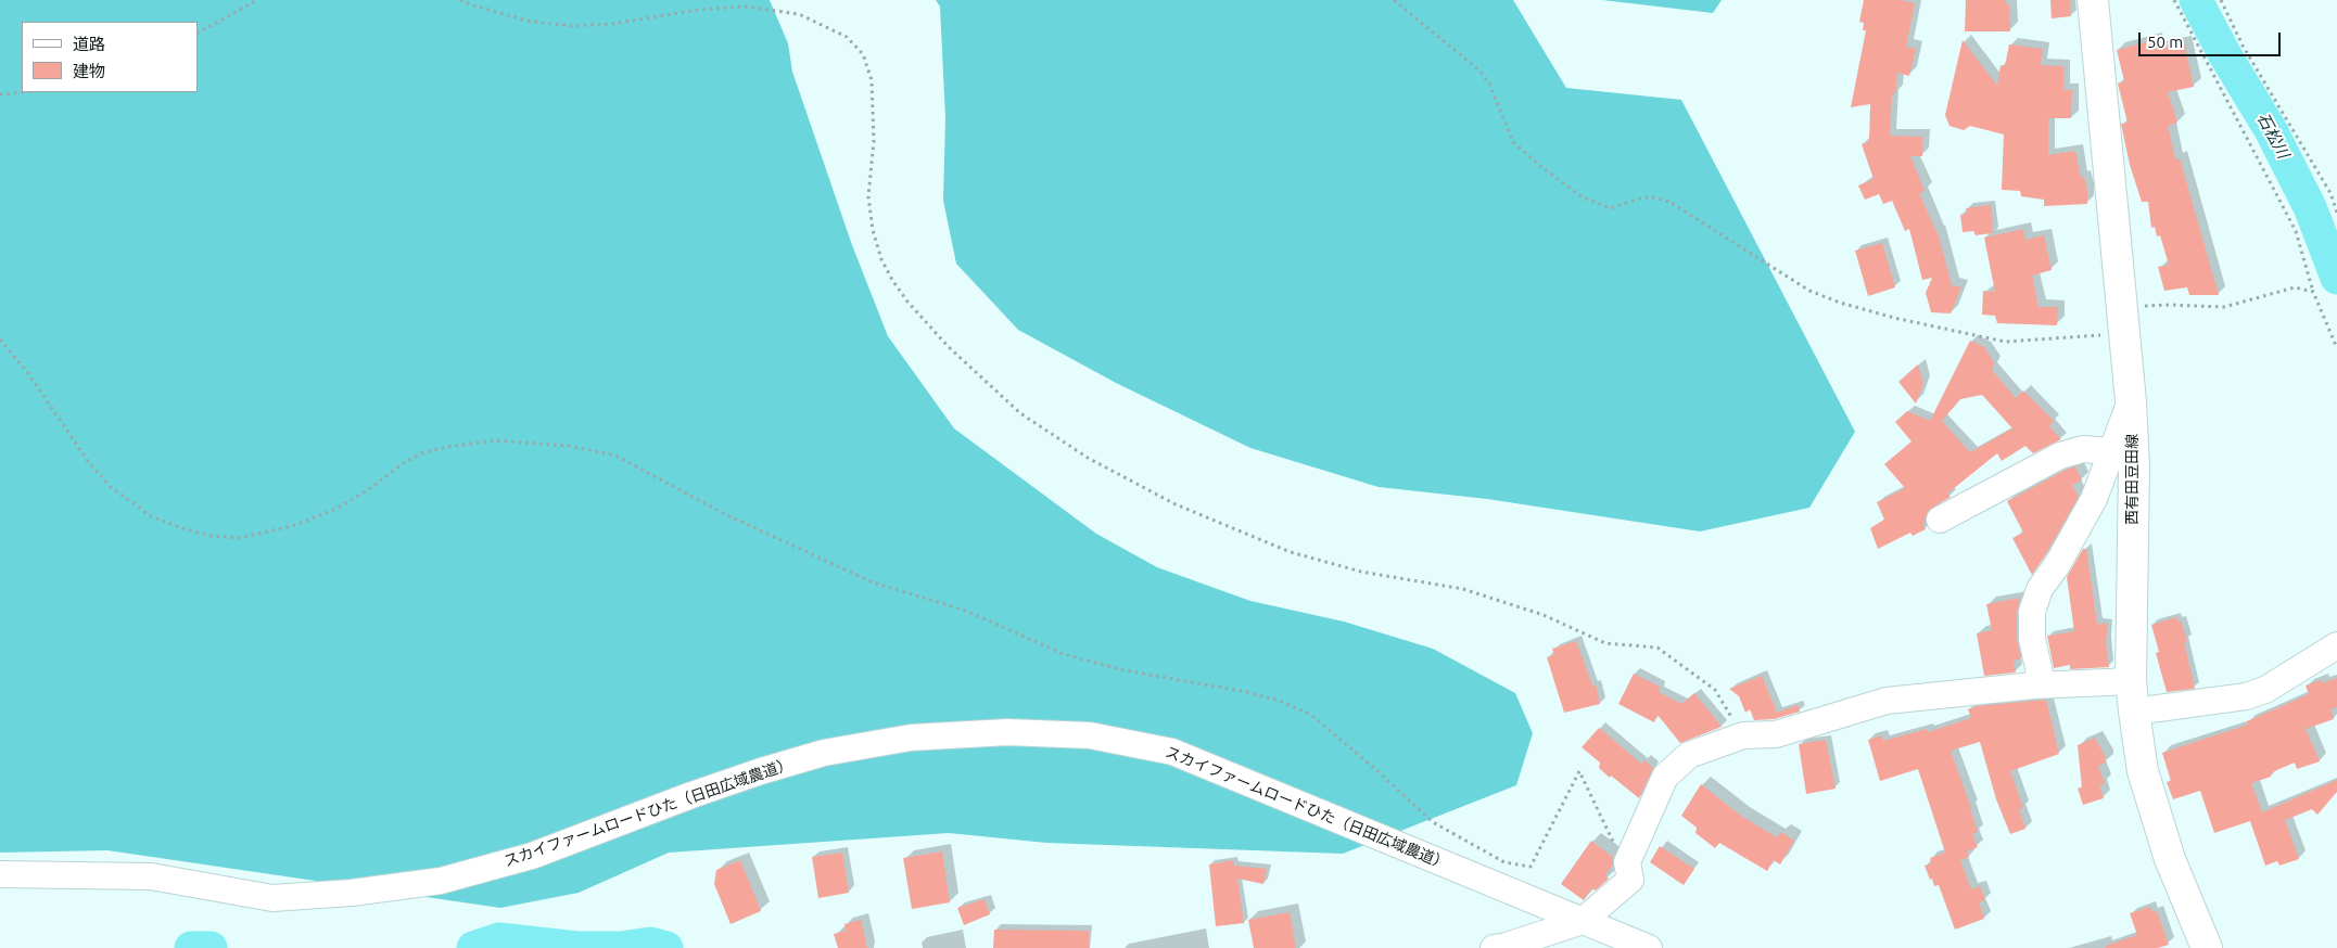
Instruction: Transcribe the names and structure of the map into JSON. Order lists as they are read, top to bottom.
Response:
{
  "streets": {
    "main road": ["西有田豆田線"],
    "street": ["スカイファームロードひた（日田広域農道）"]
  },
  "water": ["石松川"],
  "legend": ["道路", "建物"],
  "scale_bar": "50 m"
}
